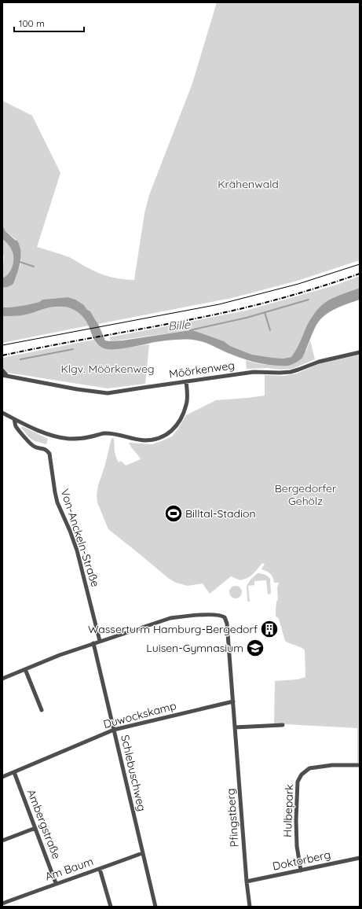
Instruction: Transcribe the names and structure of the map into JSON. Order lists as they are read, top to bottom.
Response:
{
  "streets": {
    "street": [
      "Möörkenweg",
      "Von-Anckeln-Straße",
      "Duwockskamp",
      "Schlebuschweg",
      "Hulbepark",
      "Pfingstberg",
      "Ambergstraße",
      "Doktorberg",
      "Am Baum"
    ]
  },
  "crossings": [
    ["Von-Anckeln-Straße", "Pfingstberg"],
    ["Duwockskamp", "Schlebuschweg"],
    ["Duwockskamp", "Pfingstberg"],
    ["Duwockskamp", "Ambergstraße"],
    ["Schlebuschweg", "Am Baum"],
    ["Hulbepark", "Doktorberg"],
    ["Pfingstberg", "Doktorberg"],
    ["Ambergstraße", "Am Baum"]
  ],
  "water": ["Bille"],
  "parks": ["Krähenwald", "Klgv. Möörkenweg", "Bergedorfer Gehölz"],
  "places": {
    "sports": ["Billtal-Stadion"],
    "building": ["Wasserturm Hamburg-Bergedorf"],
    "school or university": ["Luisen-Gymnasium"]
  },
  "scale_bar": "100 m"
}
